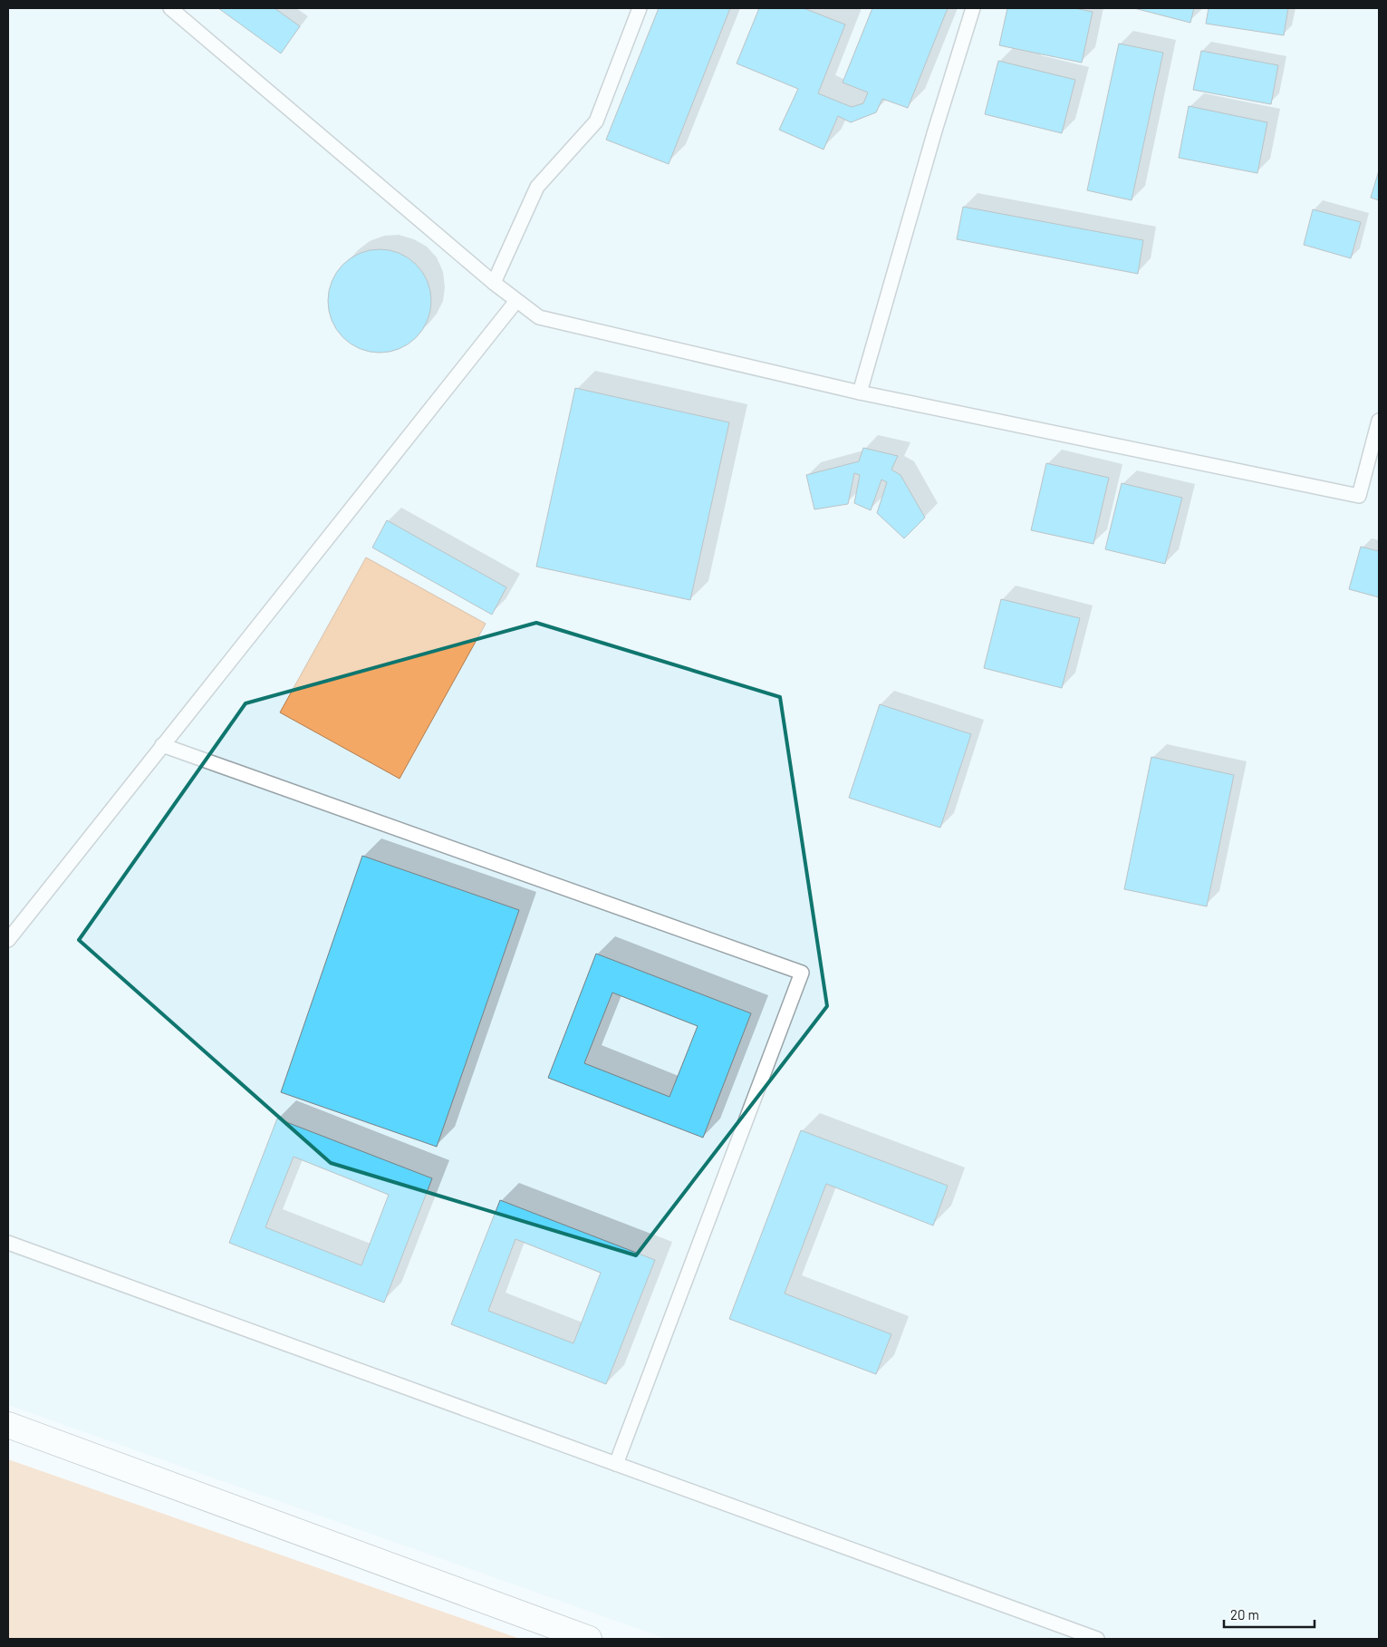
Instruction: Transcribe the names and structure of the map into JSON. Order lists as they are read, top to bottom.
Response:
{
  "scale_bar": "20 m"
}
